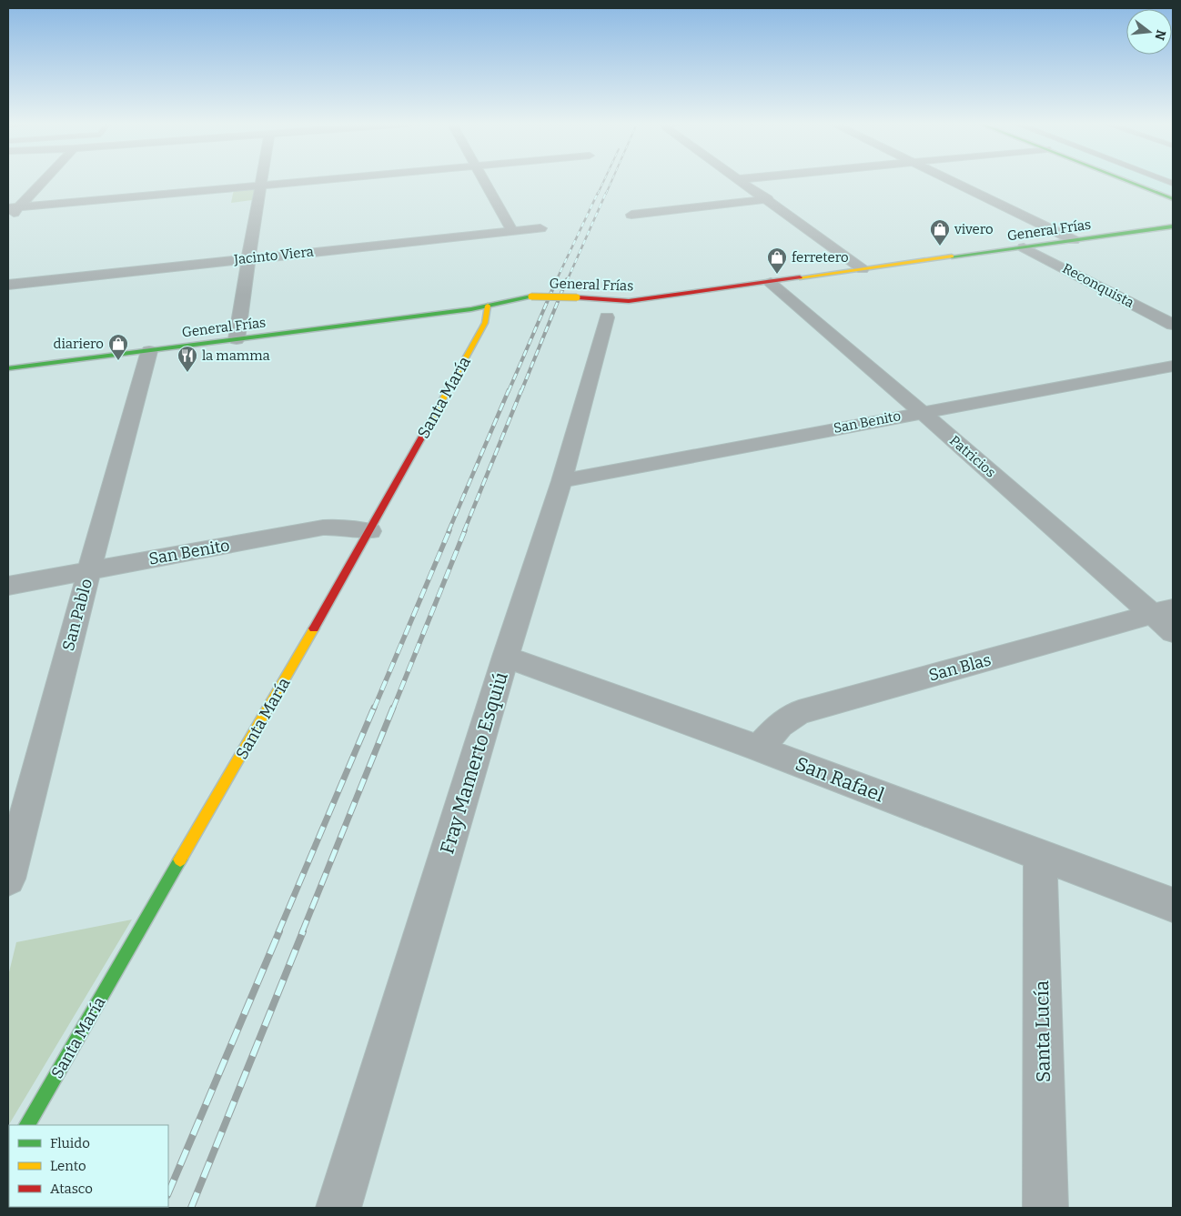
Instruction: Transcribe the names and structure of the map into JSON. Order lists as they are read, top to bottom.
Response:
{
  "streets": {
    "main road": ["General Frías", "Santa María"],
    "street": [
      "Jacinto Viera",
      "Reconquista",
      "San Benito",
      "Patricios",
      "San Pablo",
      "San Blas",
      "Fray Mamerto Esquiú",
      "San Rafael",
      "Santa Lucía"
    ]
  },
  "crossings": [
    ["General Frías", "Reconquista"],
    ["General Frías", "Santa María"],
    ["General Frías", "Patricios"],
    ["General Frías", "San Pablo"],
    ["Santa María", "San Benito"],
    ["San Benito", "Patricios"],
    ["San Benito", "San Pablo"],
    ["San Benito", "Fray Mamerto Esquiú"],
    ["Patricios", "San Blas"],
    ["San Blas", "San Rafael"],
    ["Fray Mamerto Esquiú", "San Rafael"],
    ["San Rafael", "Santa Lucía"]
  ],
  "places": {
    "shop": ["vivero", "ferretero", "diariero"],
    "restaurant": ["la mamma"]
  },
  "legend": ["Fluido", "Lento", "Atasco"],
  "north": "right"
}
